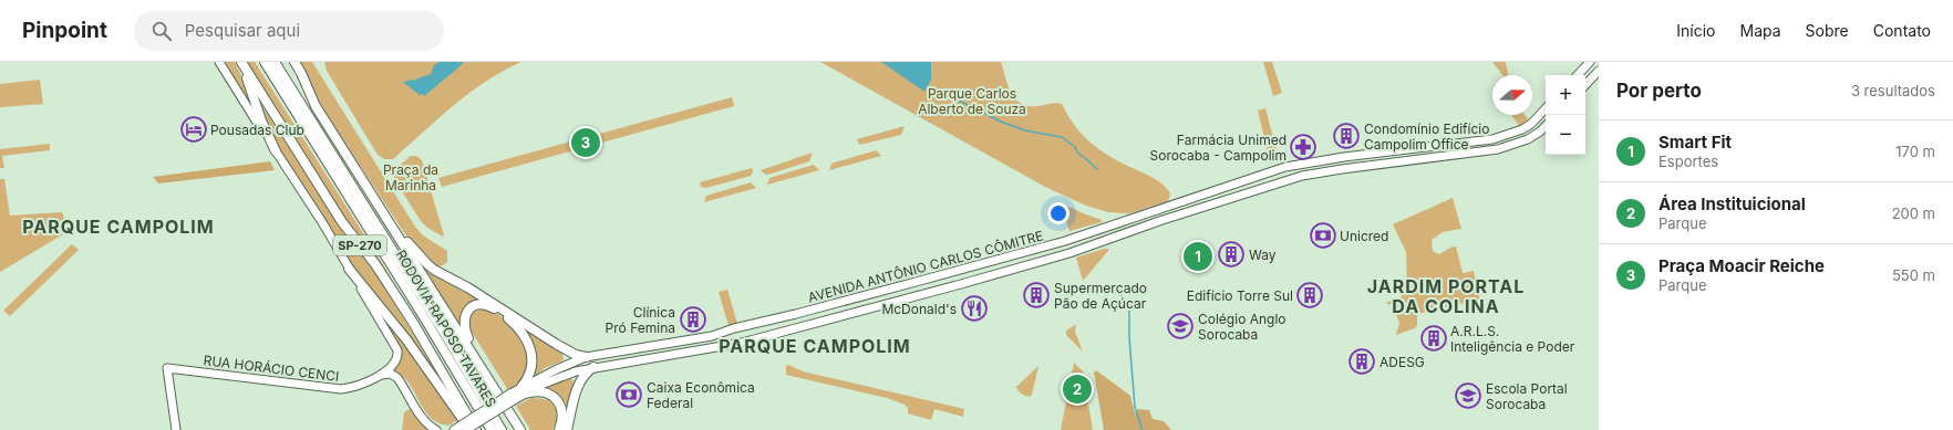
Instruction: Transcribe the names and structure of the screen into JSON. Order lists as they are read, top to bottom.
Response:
{
  "streets": {
    "highway": ["SP-270", "RODOVIA RAPOSO TAVARES"],
    "main road": ["AVENIDA ANTÔNIO CARLOS CÔMITRE", "RUA HORÁCIO CENCI"]
  },
  "crossings": [
    ["SP-270", "AVENIDA ANTÔNIO CARLOS CÔMITRE"]
  ],
  "districts": ["PARQUE CAMPOLIM", "JARDIM PORTAL DA COLINA", "PARQUE CAMPOLIM"],
  "parks": ["Parque Carlos Alberto de Souza", "Praça da Marinha"],
  "places": {
    "hotel": ["Pousadas Club"],
    "building": [
      "Condomínio Edifício Campolim Office",
      "Way",
      "Supermercado Pão de Açúcar",
      "Edifício Torre Sul",
      "Clínica Pró Femina",
      "A.R.L.S. Inteligência e Poder",
      "ADESG"
    ],
    "pharmacy": ["Farmácia Unimed Sorocaba - Campolim"],
    "bank": ["Unicred", "Caixa Econômica Federal"],
    "restaurant": ["McDonald's"],
    "school or university": ["Colégio Anglo Sorocaba", "Escola Portal Sorocaba"]
  },
  "north": "right",
  "page": {
    "header": "Pinpoint",
    "search": "Pesquisar aqui",
    "nav": [
      "Início",
      "Mapa",
      "Sobre",
      "Contato"
    ],
    "heading": ["Por perto", "3 resultados"],
    "map_buttons": ["+", "−"],
    "list": [
      {
        "mark": "1",
        "name": "Smart Fit",
        "note": "Esportes",
        "value": "170 m"
      },
      {
        "mark": "2",
        "name": "Área Instituicional",
        "note": "Parque",
        "value": "200 m"
      },
      {
        "mark": "3",
        "name": "Praça Moacir Reiche",
        "note": "Parque",
        "value": "550 m"
      }
    ],
    "pins": ["3", "1", "2"]
  }
}
